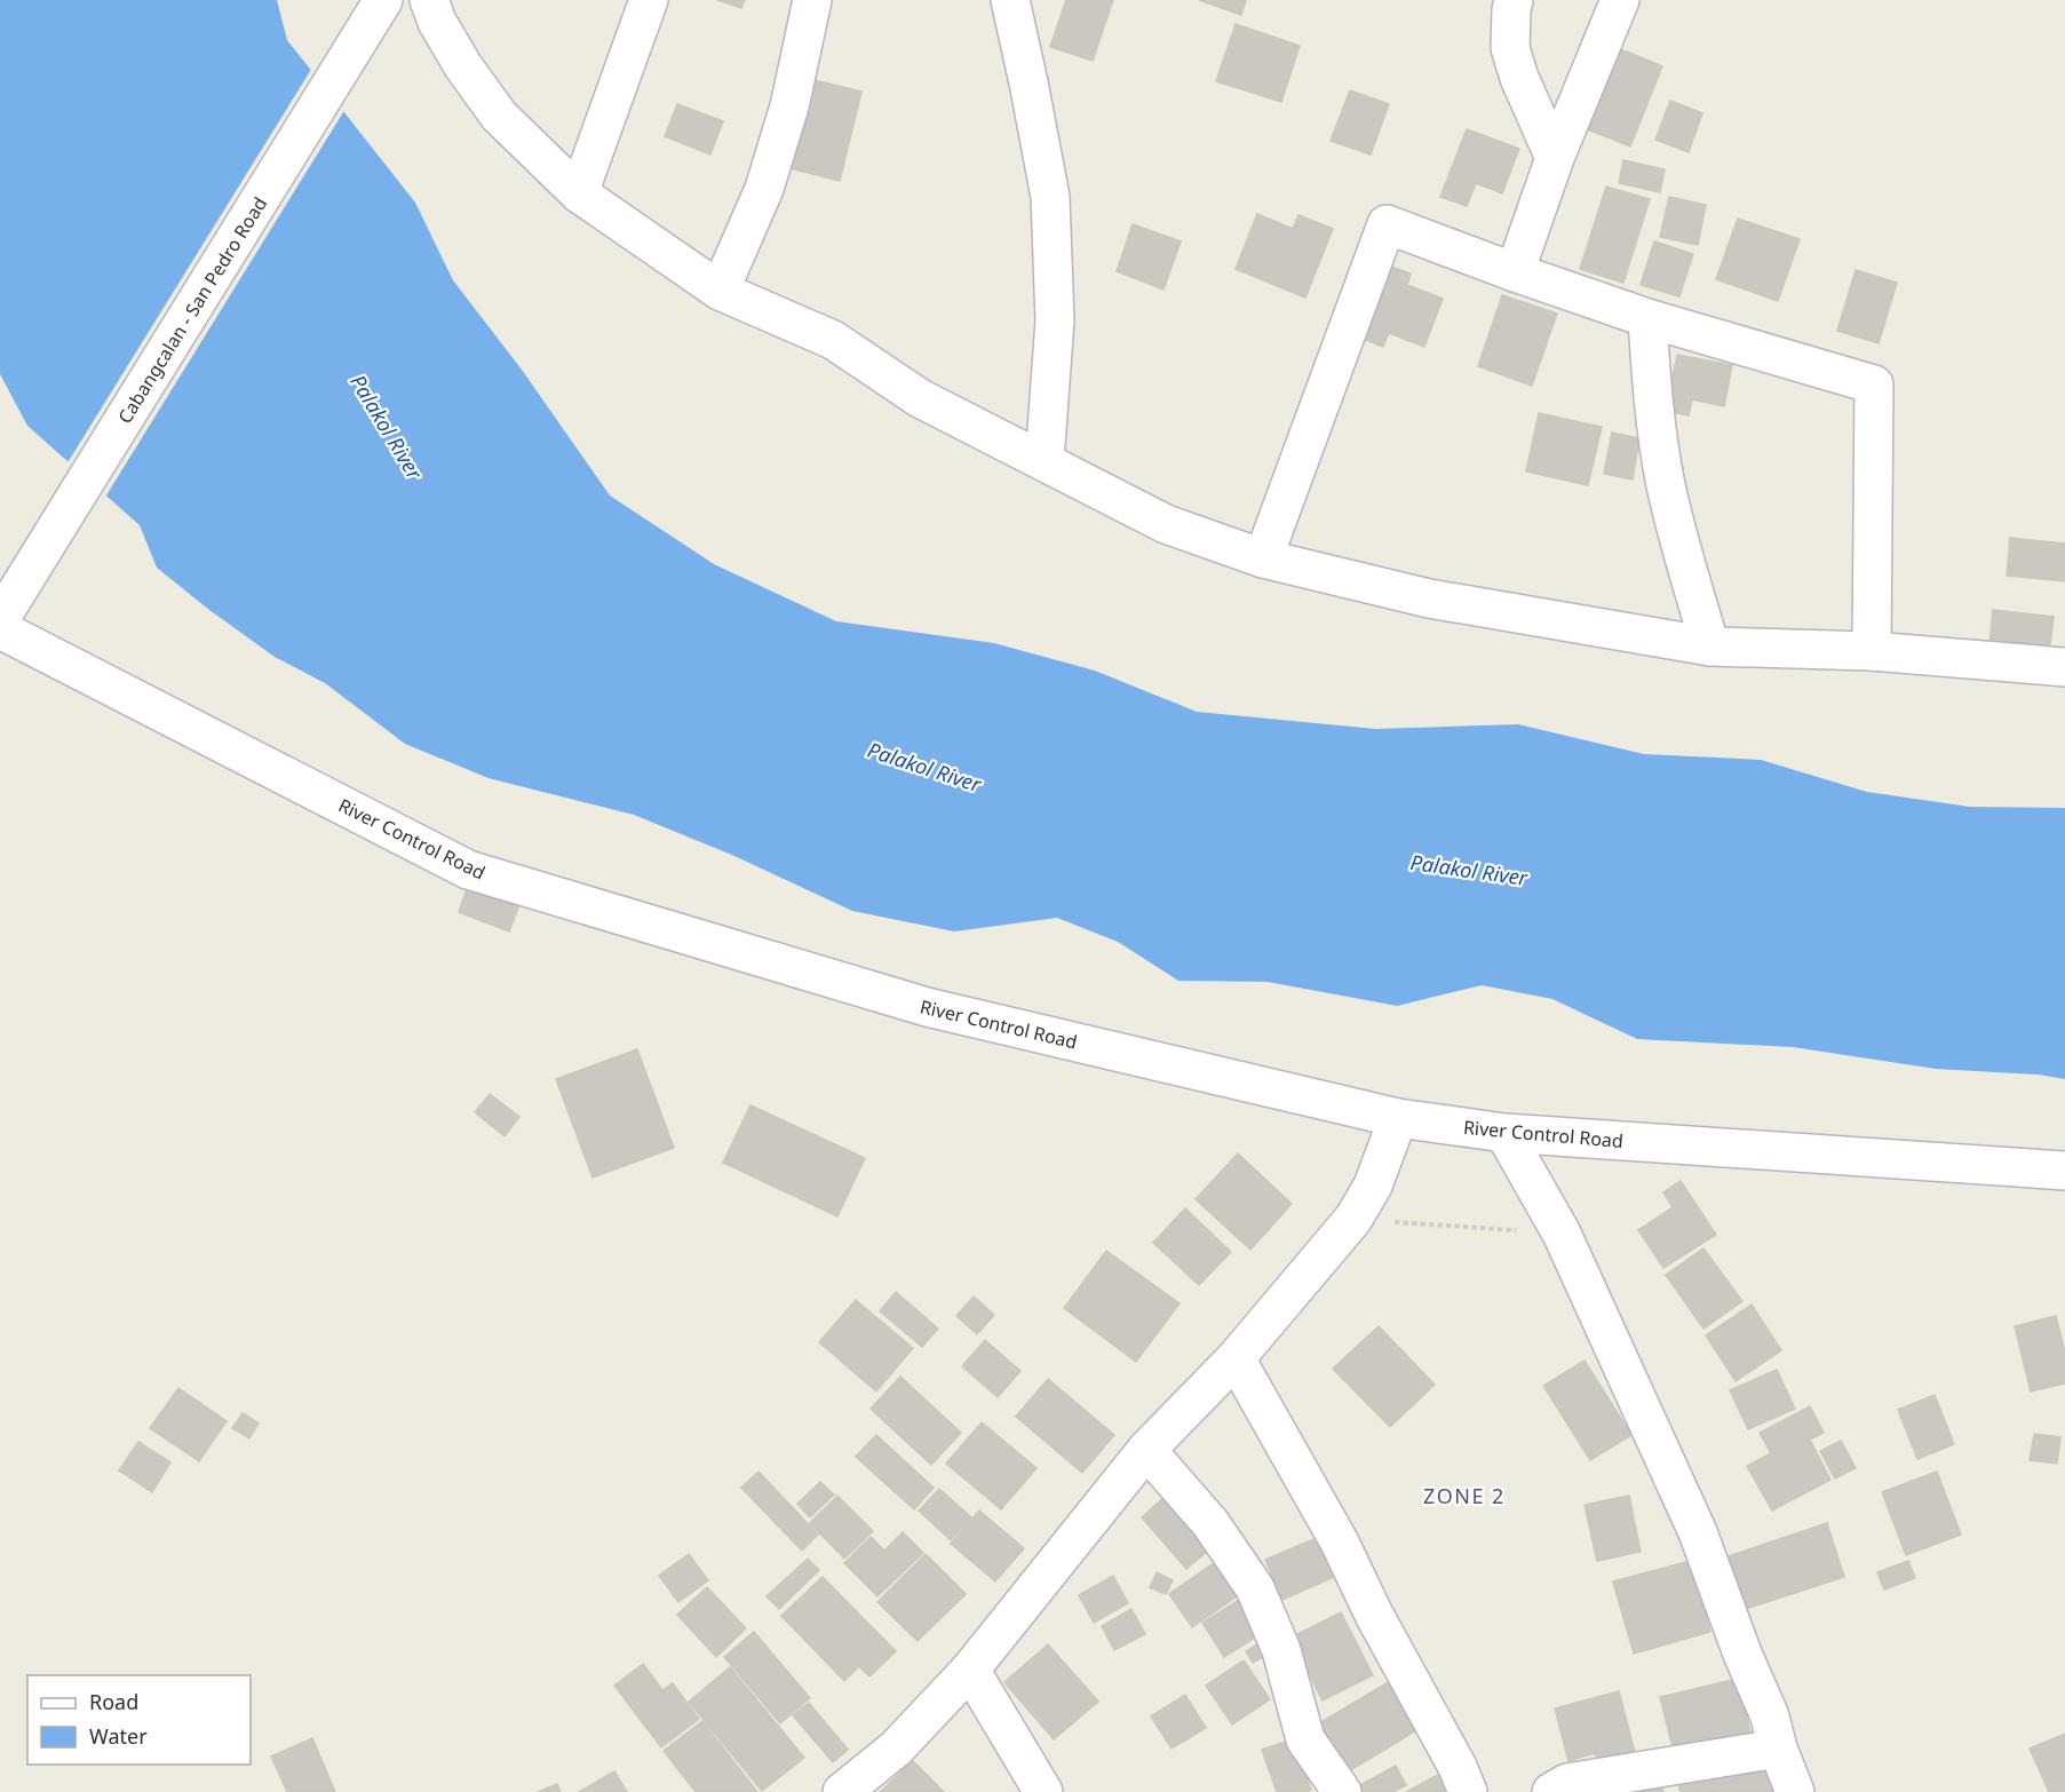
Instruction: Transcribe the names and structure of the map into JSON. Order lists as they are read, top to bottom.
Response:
{
  "streets": {
    "street": ["Cabangcalan - San Pedro Road", "River Control Road"]
  },
  "districts": ["ZONE 2"],
  "water": ["Palakol River"],
  "legend": ["Road", "Water"]
}
